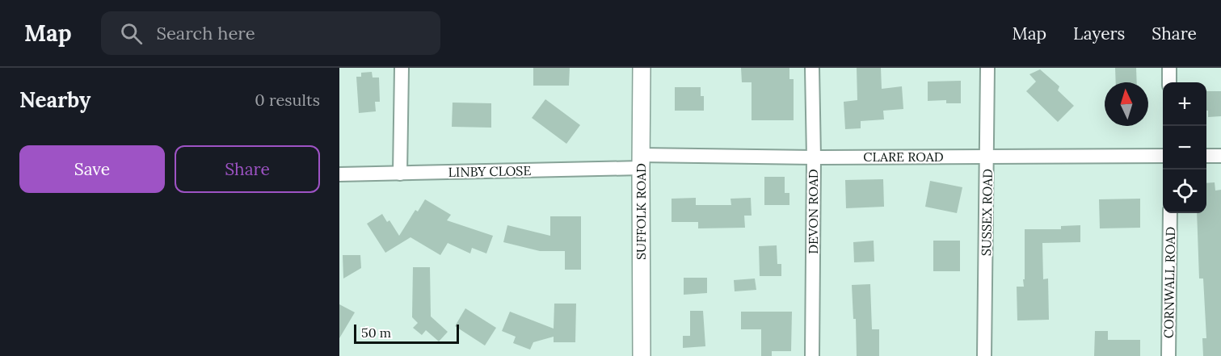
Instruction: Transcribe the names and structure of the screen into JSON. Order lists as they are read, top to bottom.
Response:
{
  "streets": {
    "street": [
      "CLARE ROAD",
      "LINBY CLOSE",
      "SUFFOLK ROAD",
      "DEVON ROAD",
      "SUSSEX ROAD",
      "CORNWALL ROAD"
    ]
  },
  "crossings": [
    ["CLARE ROAD", "LINBY CLOSE"],
    ["CLARE ROAD", "SUFFOLK ROAD"],
    ["CLARE ROAD", "DEVON ROAD"],
    ["CLARE ROAD", "SUSSEX ROAD"],
    ["LINBY CLOSE", "SUFFOLK ROAD"]
  ],
  "scale_bar": "50 m",
  "north": "top",
  "page": {
    "header": "Map",
    "search": "Search here",
    "nav": ["Map", "Layers", "Share"],
    "heading": ["Nearby", "0 results"],
    "map_buttons": ["+", "−"],
    "buttons": ["Save", "Share"],
    "scale": "50 m"
  }
}
